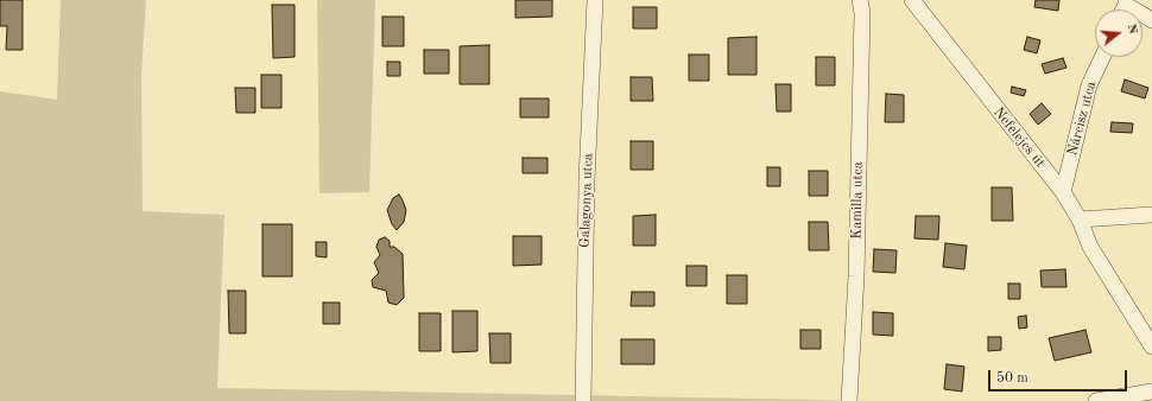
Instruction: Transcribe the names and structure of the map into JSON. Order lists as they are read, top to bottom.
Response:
{
  "streets": {
    "street": [
      "Nárcisz utca",
      "Nefelejcs út",
      "Galagonya utca",
      "Kamilla utca"
    ]
  },
  "crossings": [
    ["Nárcisz utca", "Nefelejcs út"]
  ],
  "scale_bar": "50 m",
  "north": "right"
}
